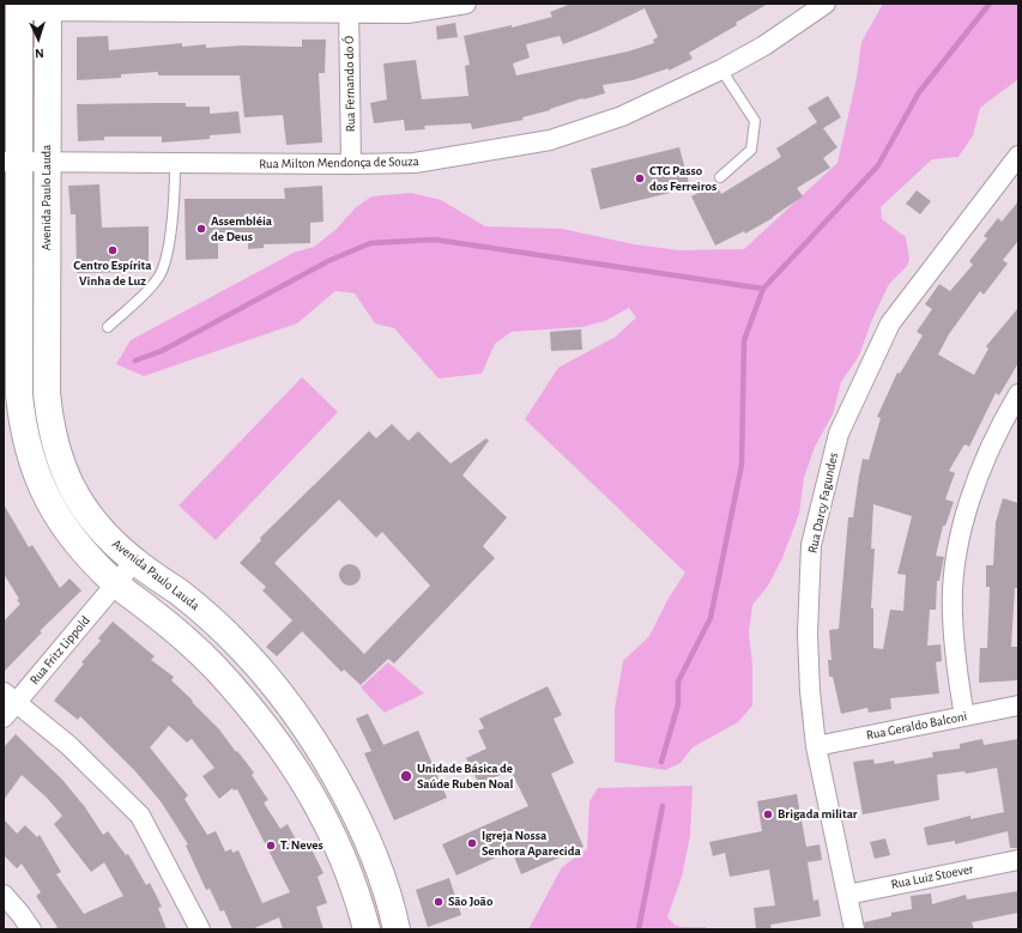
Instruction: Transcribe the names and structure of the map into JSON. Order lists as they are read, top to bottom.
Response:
{
  "streets": {
    "main road": ["Avenida Paulo Lauda"],
    "street": [
      "Rua Fernando do Ó",
      "Rua Milton Mendonça de Souza",
      "Rua Darcy Fagundes",
      "Rua Fritz Lippold",
      "Rua Geraldo Balconi",
      "Rua Luiz Stoever"
    ]
  },
  "crossings": [
    ["Rua Fernando do Ó", "Rua Milton Mendonça de Souza"],
    ["Rua Milton Mendonça de Souza", "Avenida Paulo Lauda"],
    ["Avenida Paulo Lauda", "Rua Fritz Lippold"],
    ["Rua Darcy Fagundes", "Rua Geraldo Balconi"],
    ["Rua Darcy Fagundes", "Rua Luiz Stoever"]
  ],
  "places": [
    "CTG Passo dos Ferreiros",
    "Assembléia de Deus",
    "Centro Espírita Vinha de Luz",
    "Unidade Básica de Saúde Ruben Noal",
    "Brigada militar",
    "Igreja Nossa Senhora Aparecida",
    "T. Neves",
    "São João"
  ],
  "north": "bottom"
}
